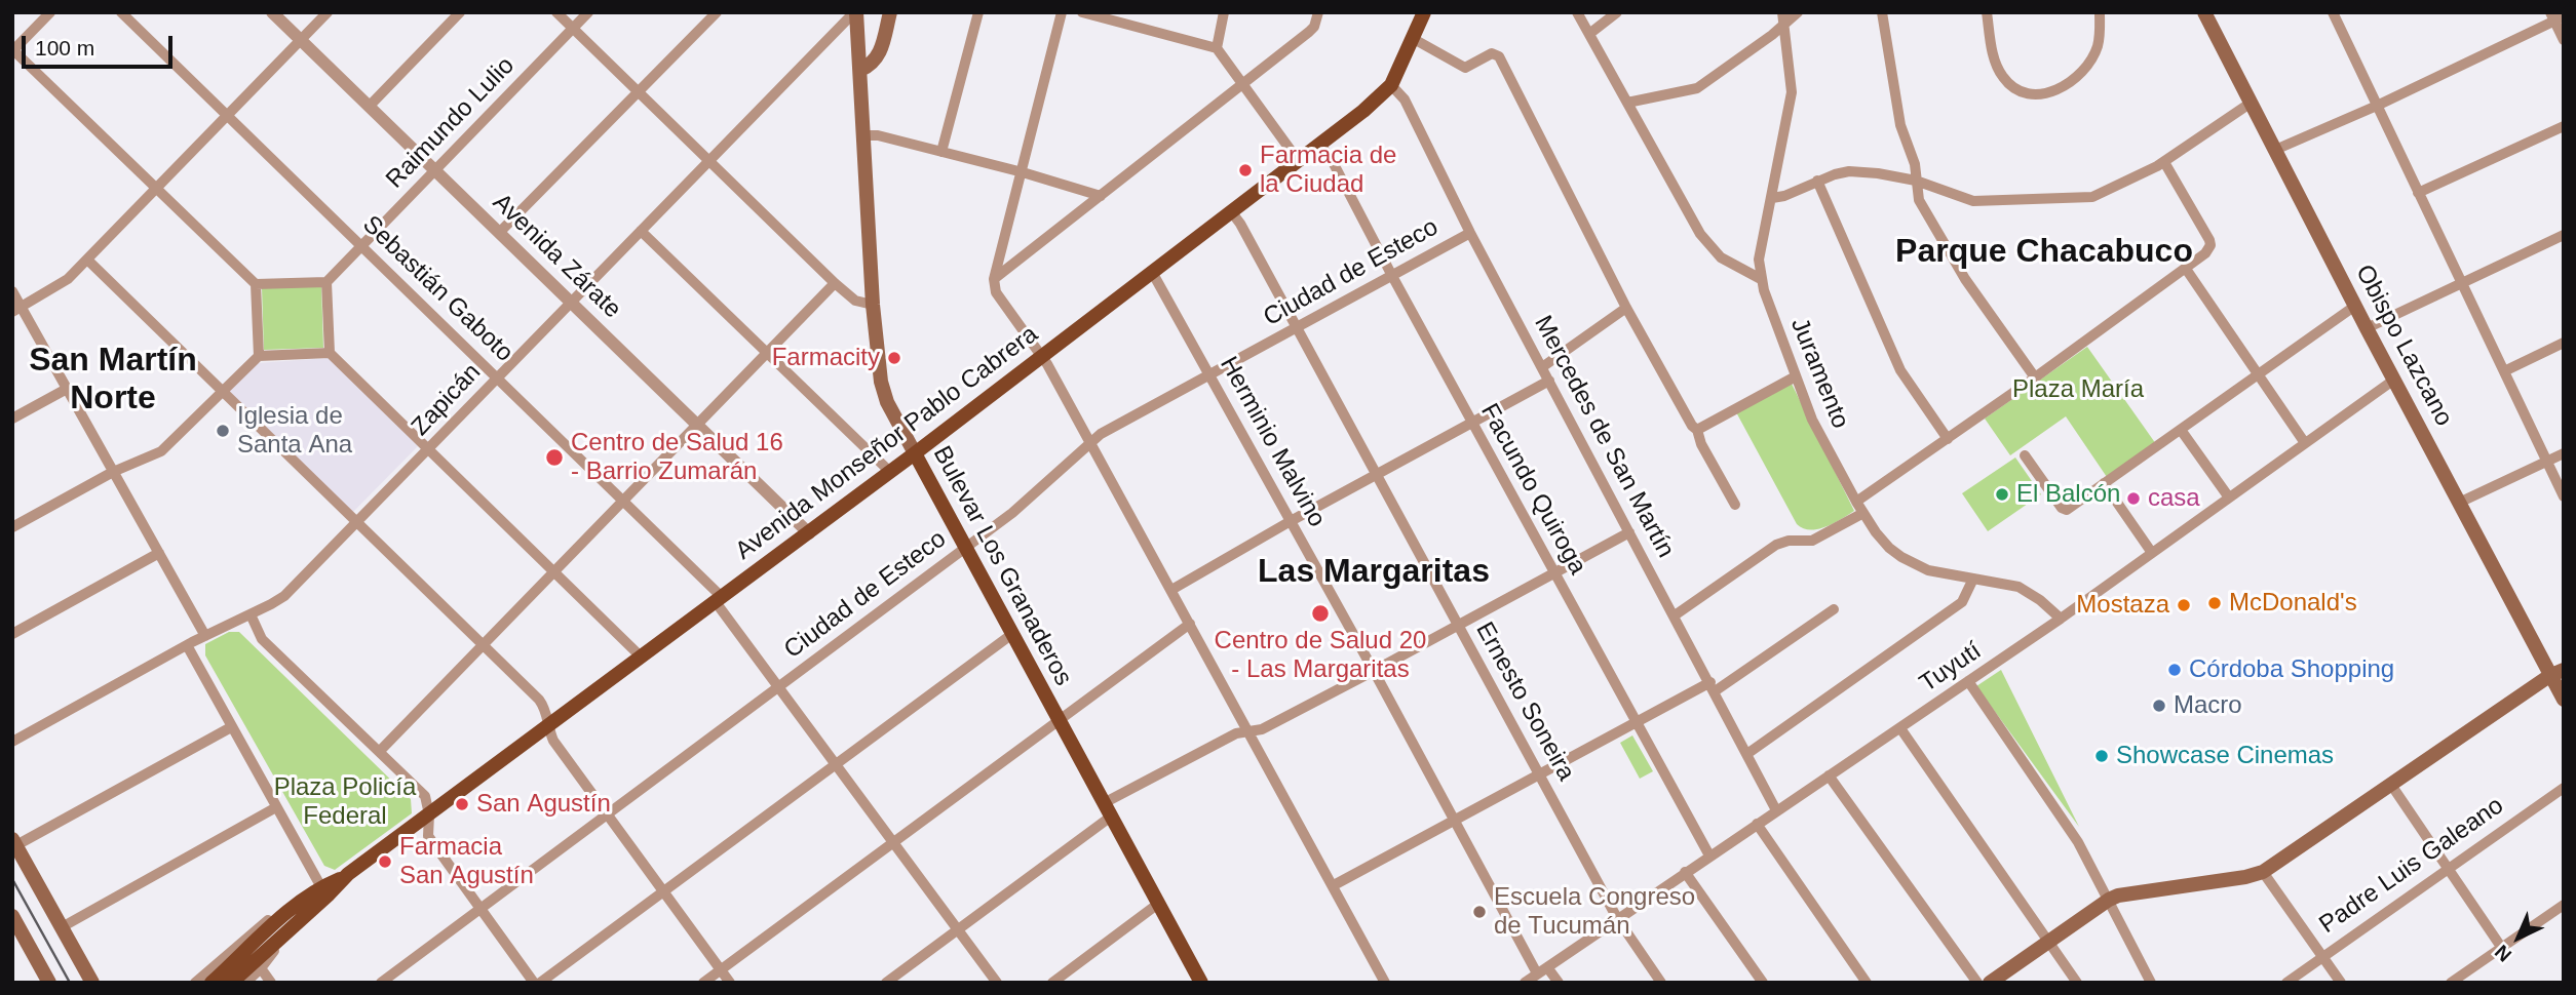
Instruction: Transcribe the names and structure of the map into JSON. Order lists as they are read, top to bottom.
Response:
{
  "streets": {
    "main road": ["Obispo Lazcano", "Avenida Monseñor Pablo Cabrera", "Bulevar Los Granaderos"],
    "street": [
      "Raimundo Lulio",
      "Avenida Zárate",
      "Ciudad de Esteco",
      "Sebastián Gaboto",
      "Juramento",
      "Zapicán",
      "Mercedes de San Martín",
      "Herminio Malvino",
      "Facundo Quiroga",
      "Tuyutí",
      "Ernesto Soneira",
      "Padre Luis Galeano"
    ]
  },
  "crossings": [
    ["Raimundo Lulio", "Avenida Zárate"],
    ["Raimundo Lulio", "Sebastián Gaboto"],
    ["Avenida Zárate", "Zapicán"],
    ["Avenida Zárate", "Avenida Monseñor Pablo Cabrera"],
    ["Ciudad de Esteco", "Sebastián Gaboto"],
    ["Ciudad de Esteco", "Mercedes de San Martín"],
    ["Ciudad de Esteco", "Herminio Malvino"],
    ["Ciudad de Esteco", "Facundo Quiroga"],
    ["Ciudad de Esteco", "Bulevar Los Granaderos"],
    ["Ciudad de Esteco", "Ernesto Soneira"],
    ["Sebastián Gaboto", "Zapicán"],
    ["Sebastián Gaboto", "Avenida Monseñor Pablo Cabrera"],
    ["Obispo Lazcano", "Tuyutí"],
    ["Juramento", "Tuyutí"],
    ["Zapicán", "Bulevar Los Granaderos"],
    ["Mercedes de San Martín", "Avenida Monseñor Pablo Cabrera"],
    ["Mercedes de San Martín", "Tuyutí"],
    ["Herminio Malvino", "Avenida Monseñor Pablo Cabrera"],
    ["Herminio Malvino", "Tuyutí"],
    ["Avenida Monseñor Pablo Cabrera", "Facundo Quiroga"],
    ["Avenida Monseñor Pablo Cabrera", "Bulevar Los Granaderos"],
    ["Avenida Monseñor Pablo Cabrera", "Ernesto Soneira"],
    ["Facundo Quiroga", "Tuyutí"],
    ["Tuyutí", "Ernesto Soneira"]
  ],
  "districts": ["Parque Chacabuco", "San Martín Norte", "Las Margaritas"],
  "parks": ["Plaza María", "Plaza Policía Federal"],
  "places": [
    "Farmacia de la Ciudad",
    "Farmacity",
    "Iglesia de Santa Ana",
    "Centro de Salud 16 - Barrio Zumarán",
    "El Balcón",
    "casa",
    "McDonald's",
    "Mostaza",
    "Centro de Salud 20 - Las Margaritas",
    "Córdoba Shopping",
    "Macro",
    "Showcase Cinemas",
    "San Agustín",
    "Farmacia San Agustín",
    "Escuela Congreso de Tucumán"
  ],
  "scale_bar": "100 m",
  "north": "bottom left"
}
